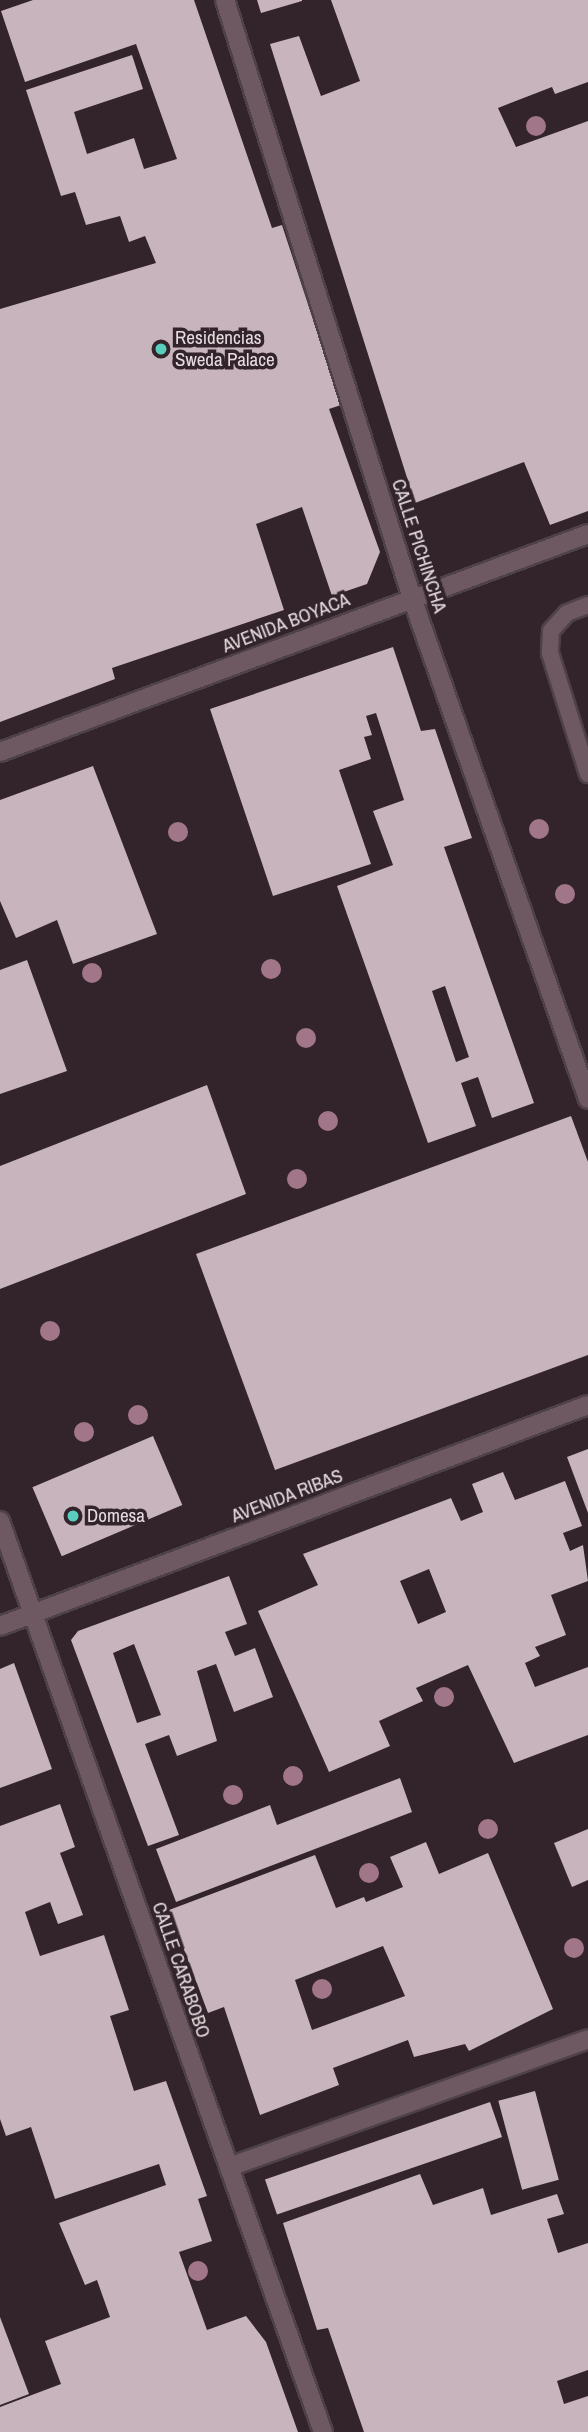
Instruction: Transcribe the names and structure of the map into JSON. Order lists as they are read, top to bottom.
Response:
{
  "streets": {
    "street": [
      "CALLE PICHINCHA",
      "AVENIDA BOYACA",
      "AVENIDA RIBAS",
      "CALLE CARABOBO"
    ]
  },
  "crossings": [
    ["CALLE PICHINCHA", "AVENIDA BOYACA"],
    ["AVENIDA RIBAS", "CALLE CARABOBO"]
  ],
  "places": ["Residencias Sweda Palace", "Domesa"]
}
